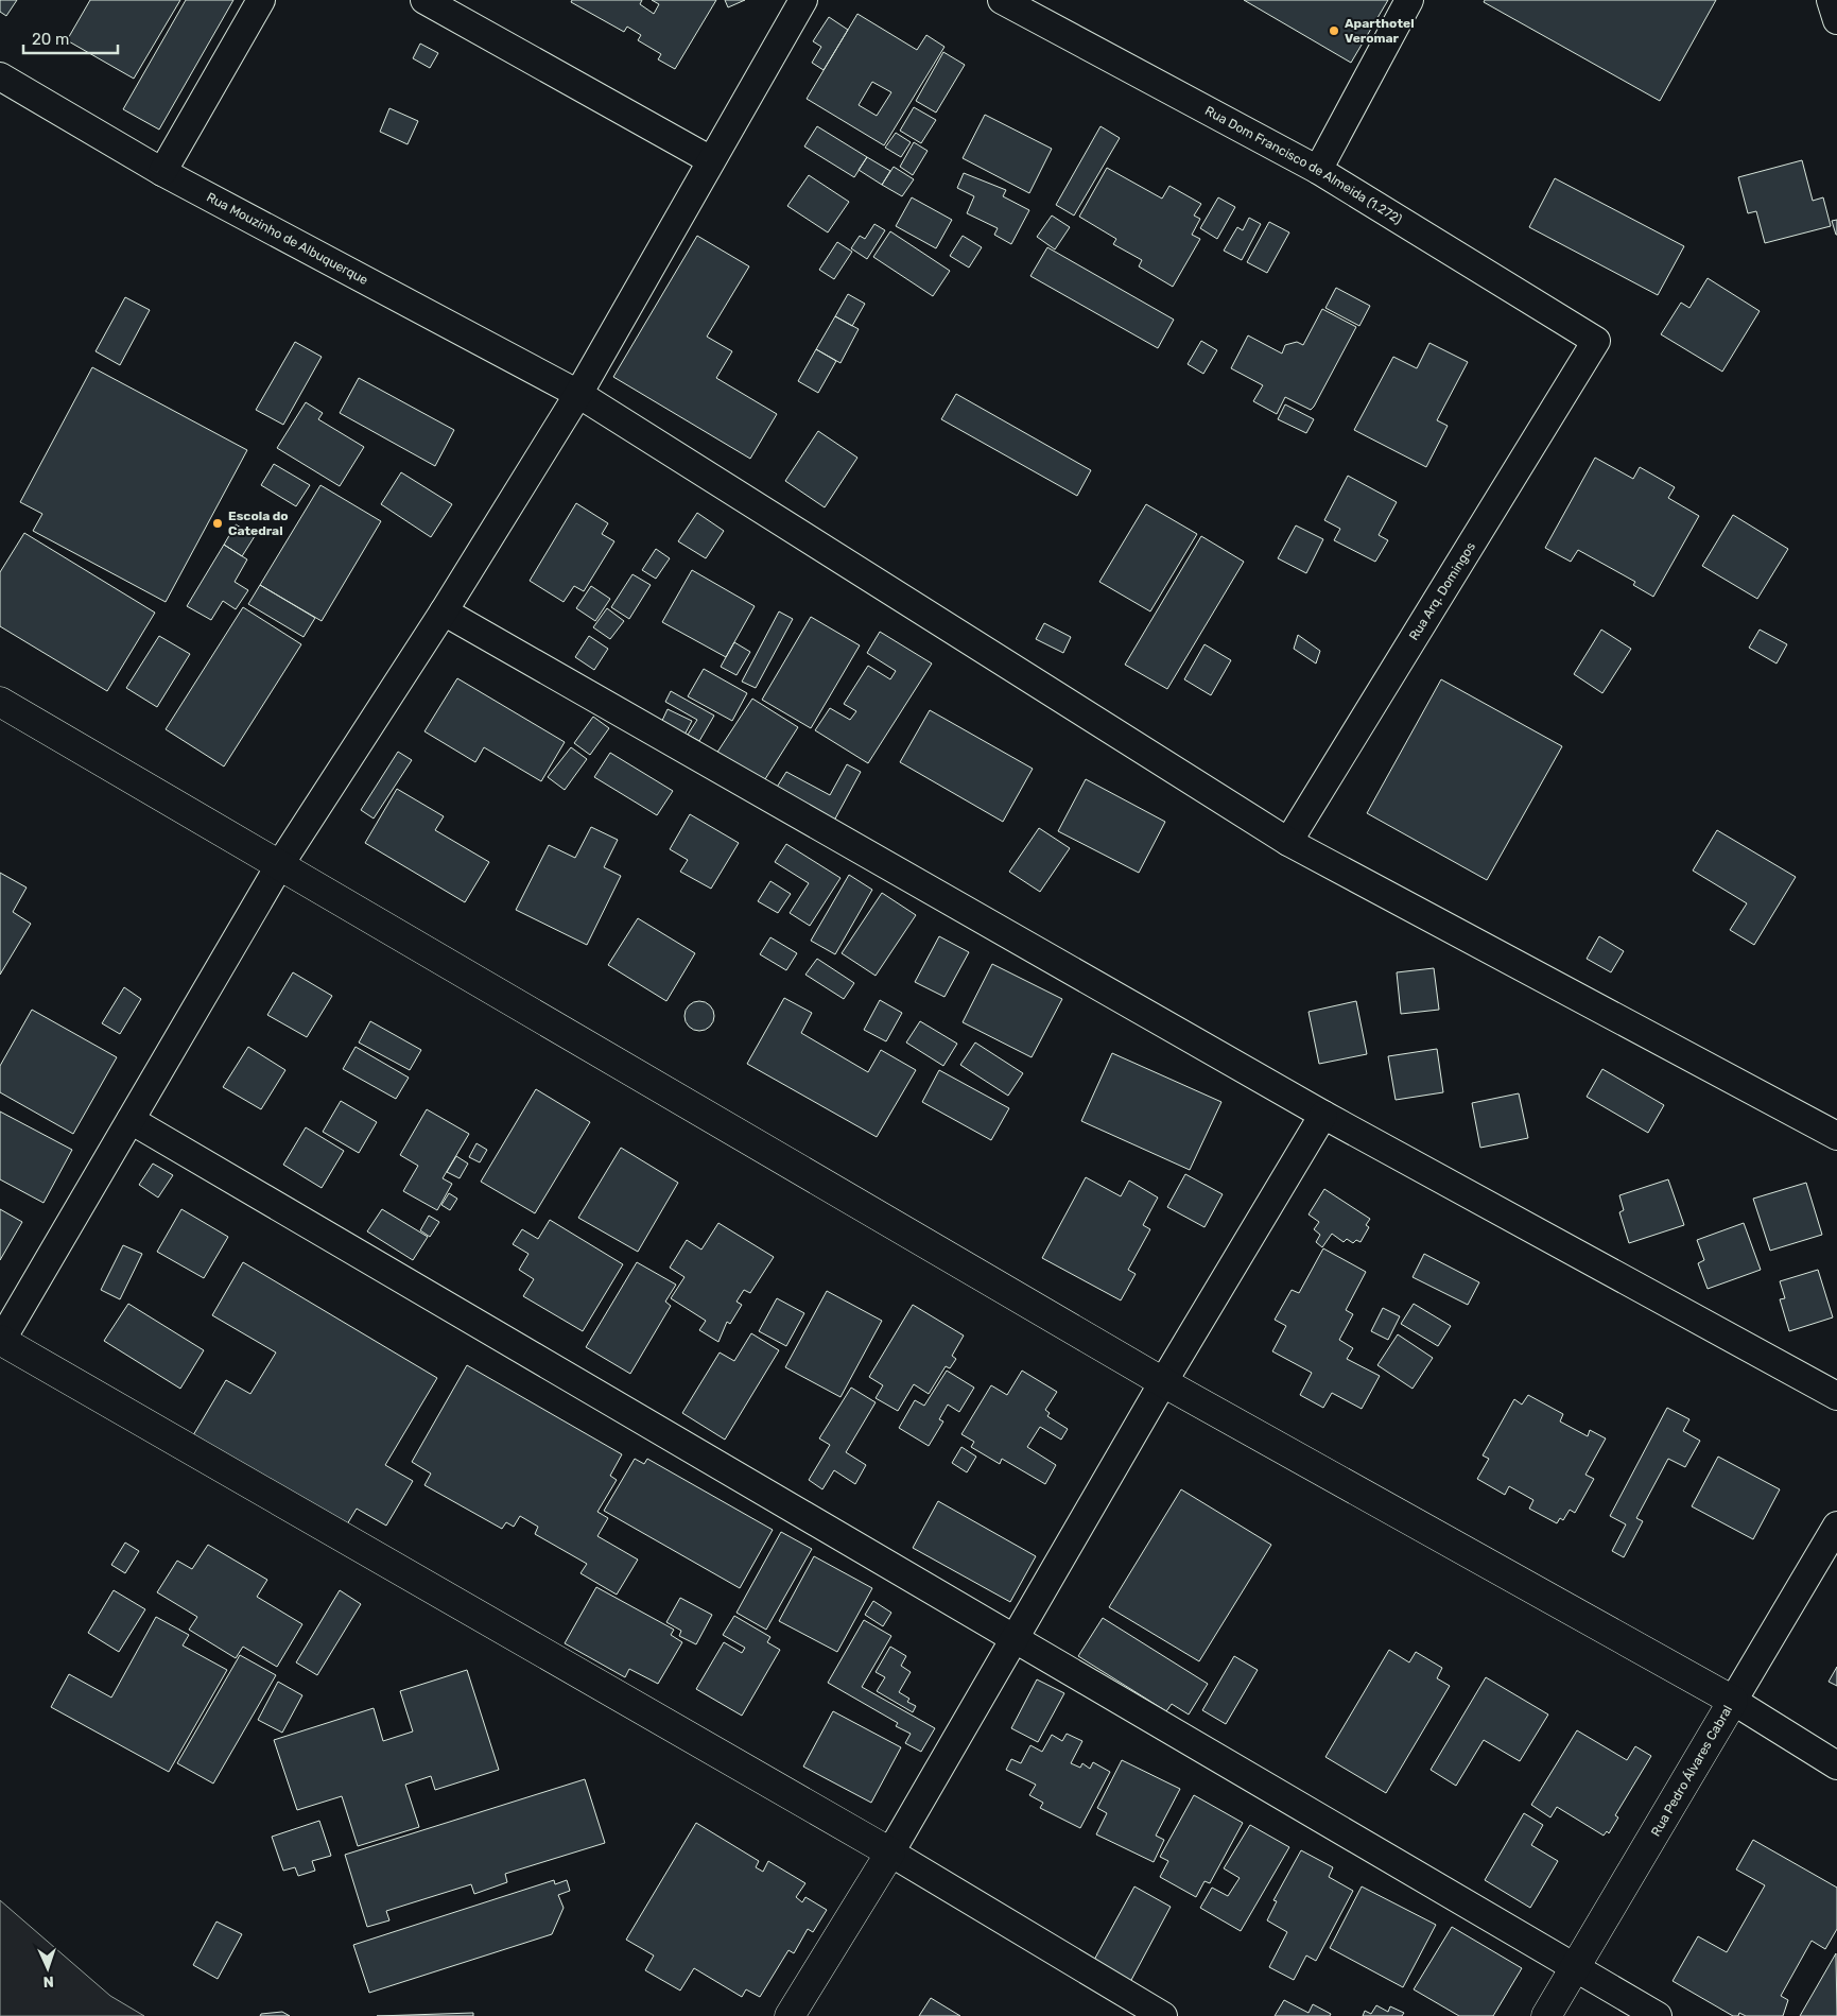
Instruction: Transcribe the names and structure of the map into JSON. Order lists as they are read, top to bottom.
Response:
{
  "streets": {
    "street": [
      "Rua Dom Francisco de Almeida (1.272)",
      "Rua Mouzinho de Albuquerque",
      "Rua Arq. Domingos",
      "Rua Pedro Álvares Cabral"
    ]
  },
  "crossings": [
    ["Rua Dom Francisco de Almeida (1.272)", "Rua Arq. Domingos"],
    ["Rua Mouzinho de Albuquerque", "Rua Arq. Domingos"]
  ],
  "places": ["Aparthotel Veromar", "Escola do Catedral"],
  "scale_bar": "20 m",
  "north": "bottom"
}
